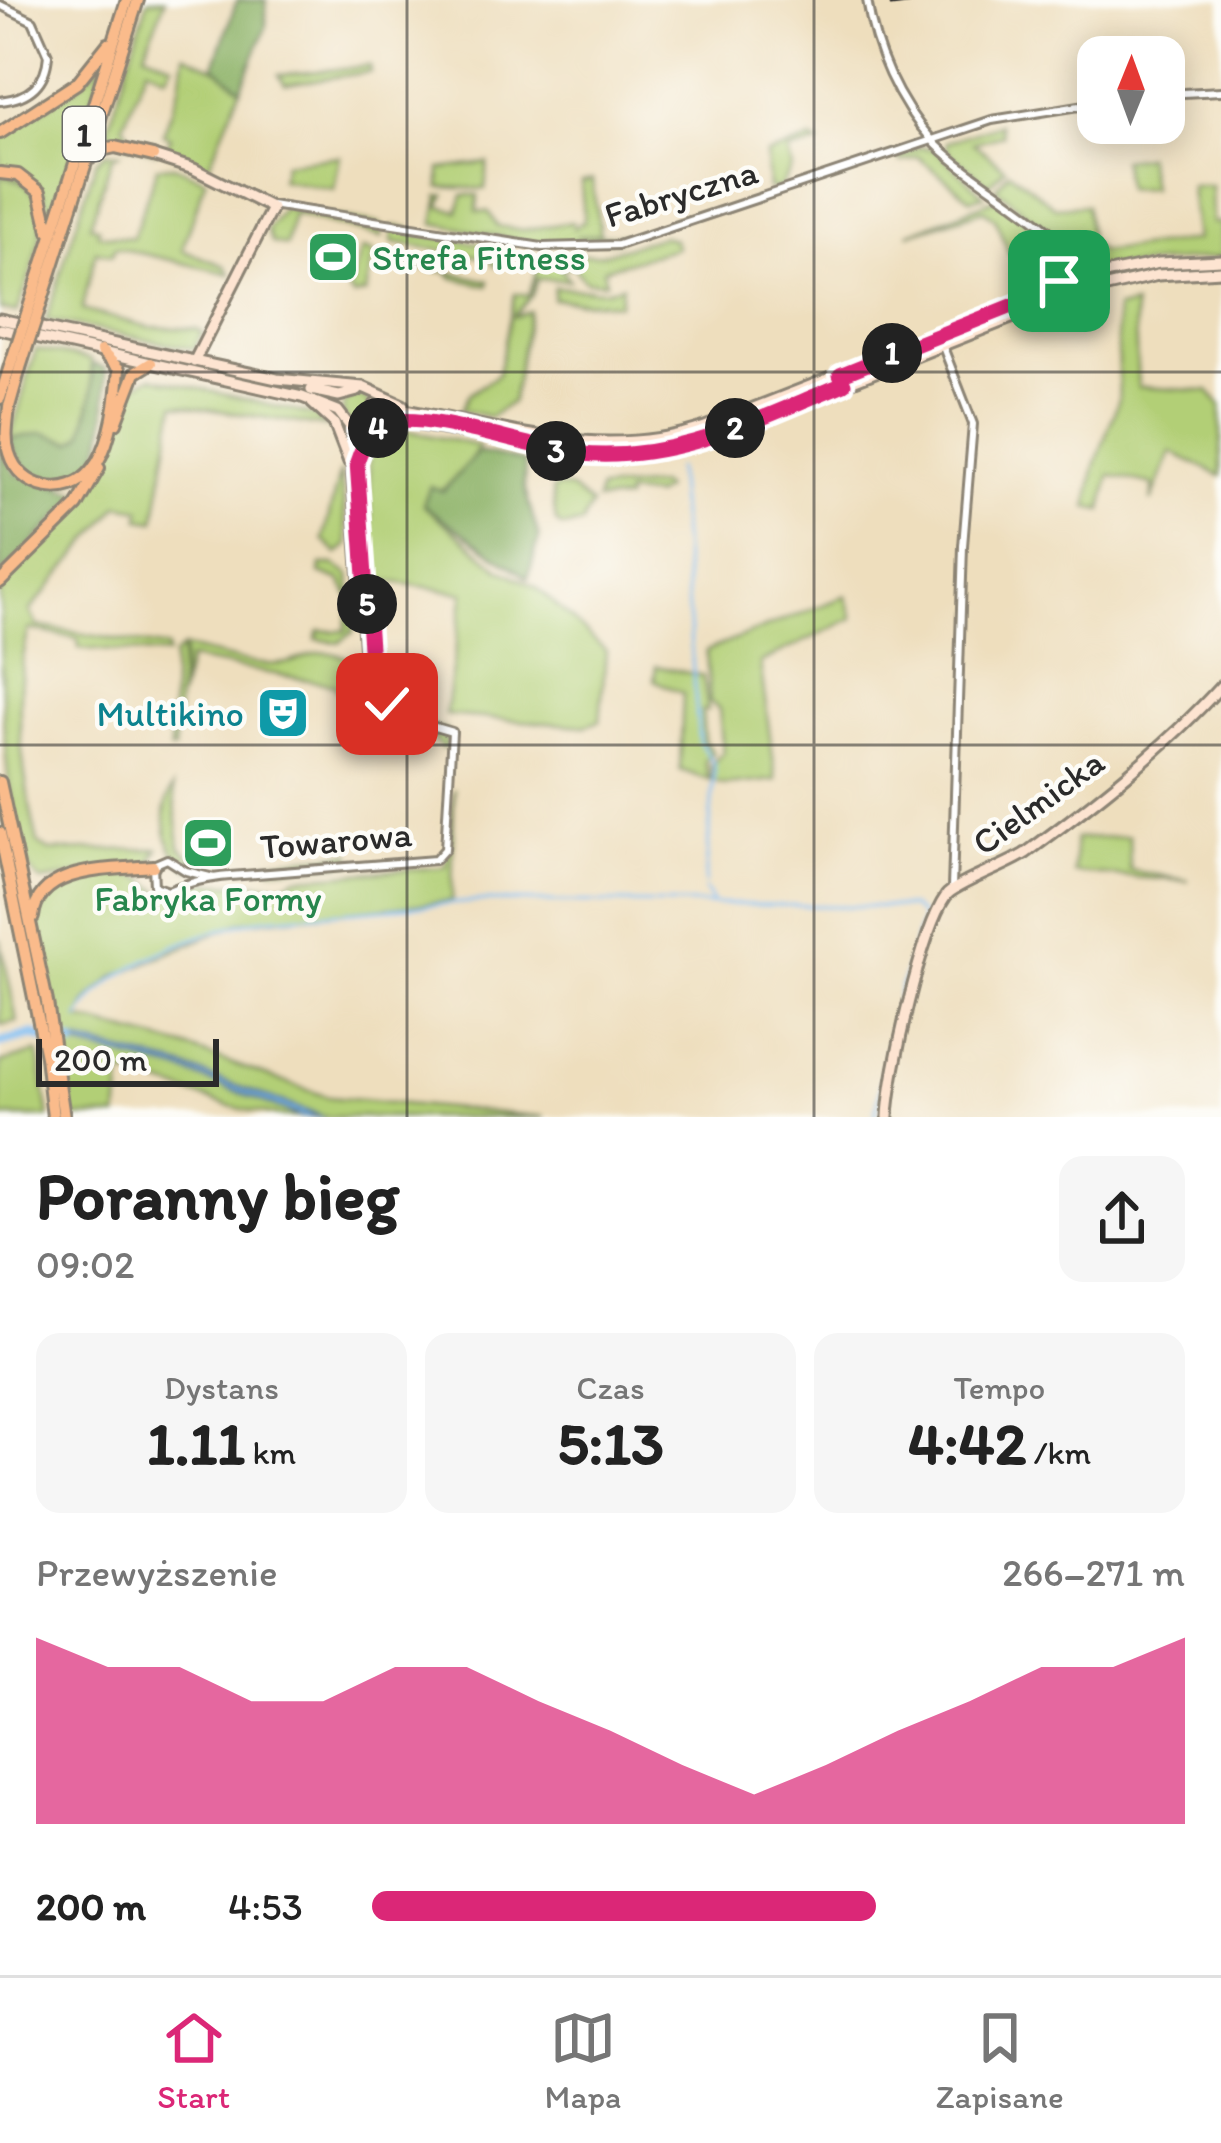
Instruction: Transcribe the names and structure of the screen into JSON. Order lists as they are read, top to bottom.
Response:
{
  "streets": {
    "main road": ["1"],
    "street": ["Fabryczna", "Cielmicka", "Towarowa"]
  },
  "places": {
    "sports": ["Strefa Fitness", "Fabryka Formy"],
    "theatre": ["Multikino"]
  },
  "scale_bar": "200 m",
  "north": "top",
  "page": {
    "pins": [
      "1",
      "2",
      "4",
      "3",
      "5"
    ],
    "scale": "200 m",
    "heading": ["Poranny bieg", "09:02"],
    "stats": [
      ["Dystans", "1.11 km"],
      ["Czas", "5:13"],
      ["Tempo", "4:42 /km"]
    ],
    "chart": ["Przewyższenie", "266–271 m"],
    "list": [
      {
        "name": "200 m",
        "note": "4:53"
      }
    ],
    "tabs": ["Start", "Mapa", "Zapisane"]
  }
}
